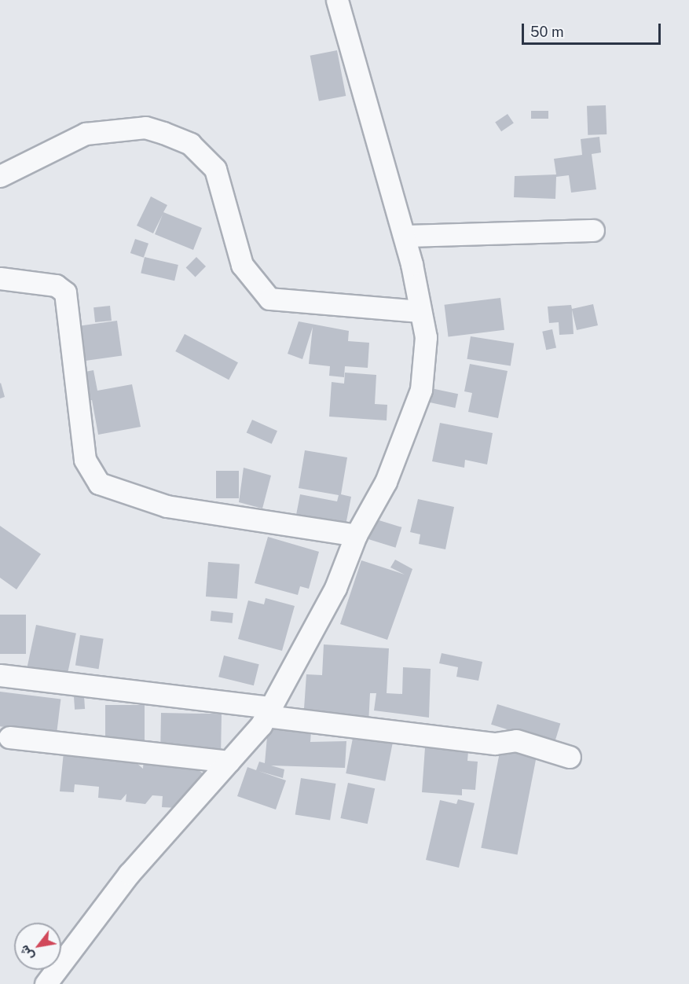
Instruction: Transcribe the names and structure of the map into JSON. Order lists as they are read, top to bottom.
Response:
{
  "scale_bar": "50 m",
  "north": "bottom left"
}
